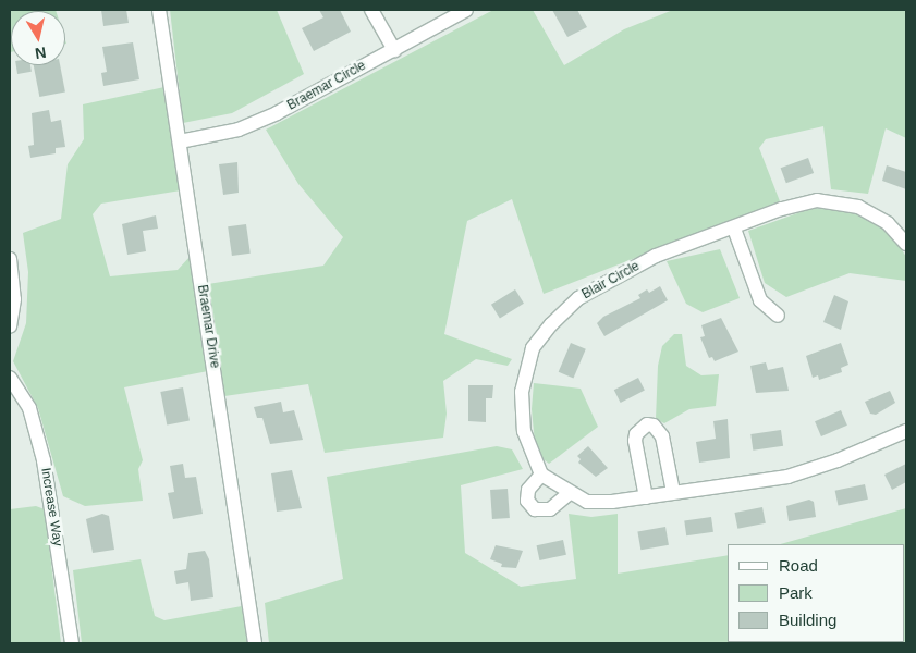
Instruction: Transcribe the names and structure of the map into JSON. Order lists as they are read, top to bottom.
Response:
{
  "streets": {
    "street": [
      "Braemar Circle",
      "Blair Circle",
      "Braemar Drive",
      "Increase Way"
    ]
  },
  "crossings": [
    ["Braemar Circle", "Braemar Drive"]
  ],
  "legend": ["Road", "Park", "Building"],
  "north": "bottom"
}
